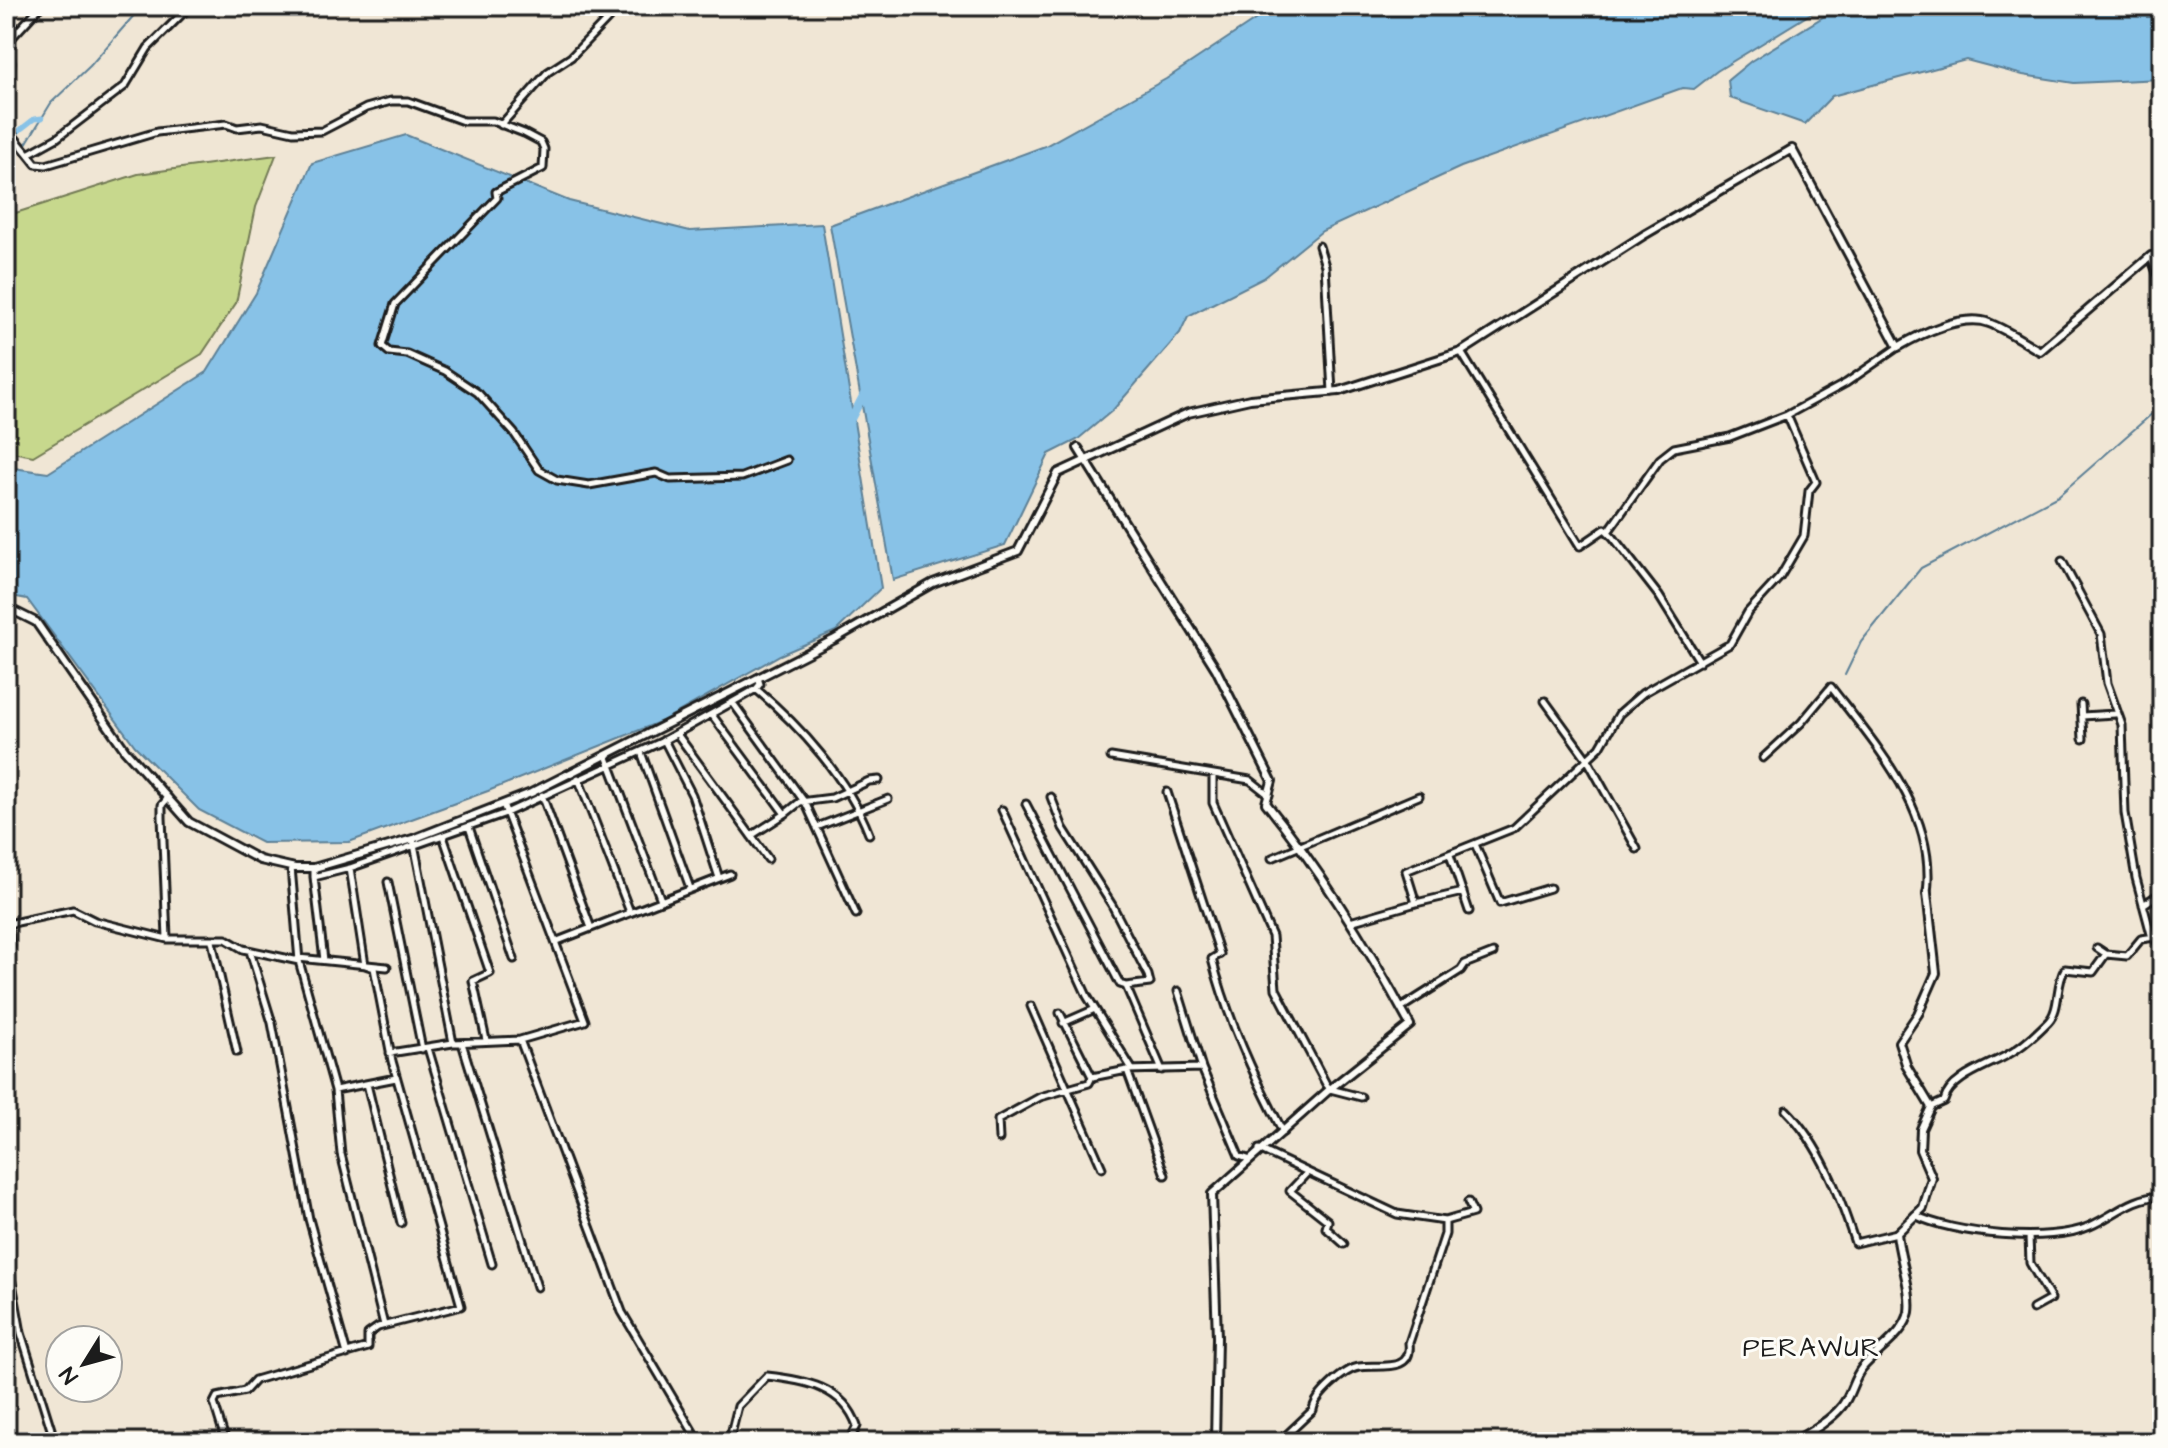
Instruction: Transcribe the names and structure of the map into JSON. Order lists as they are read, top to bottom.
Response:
{
  "districts": ["PERAWUR"],
  "north": "bottom left"
}
